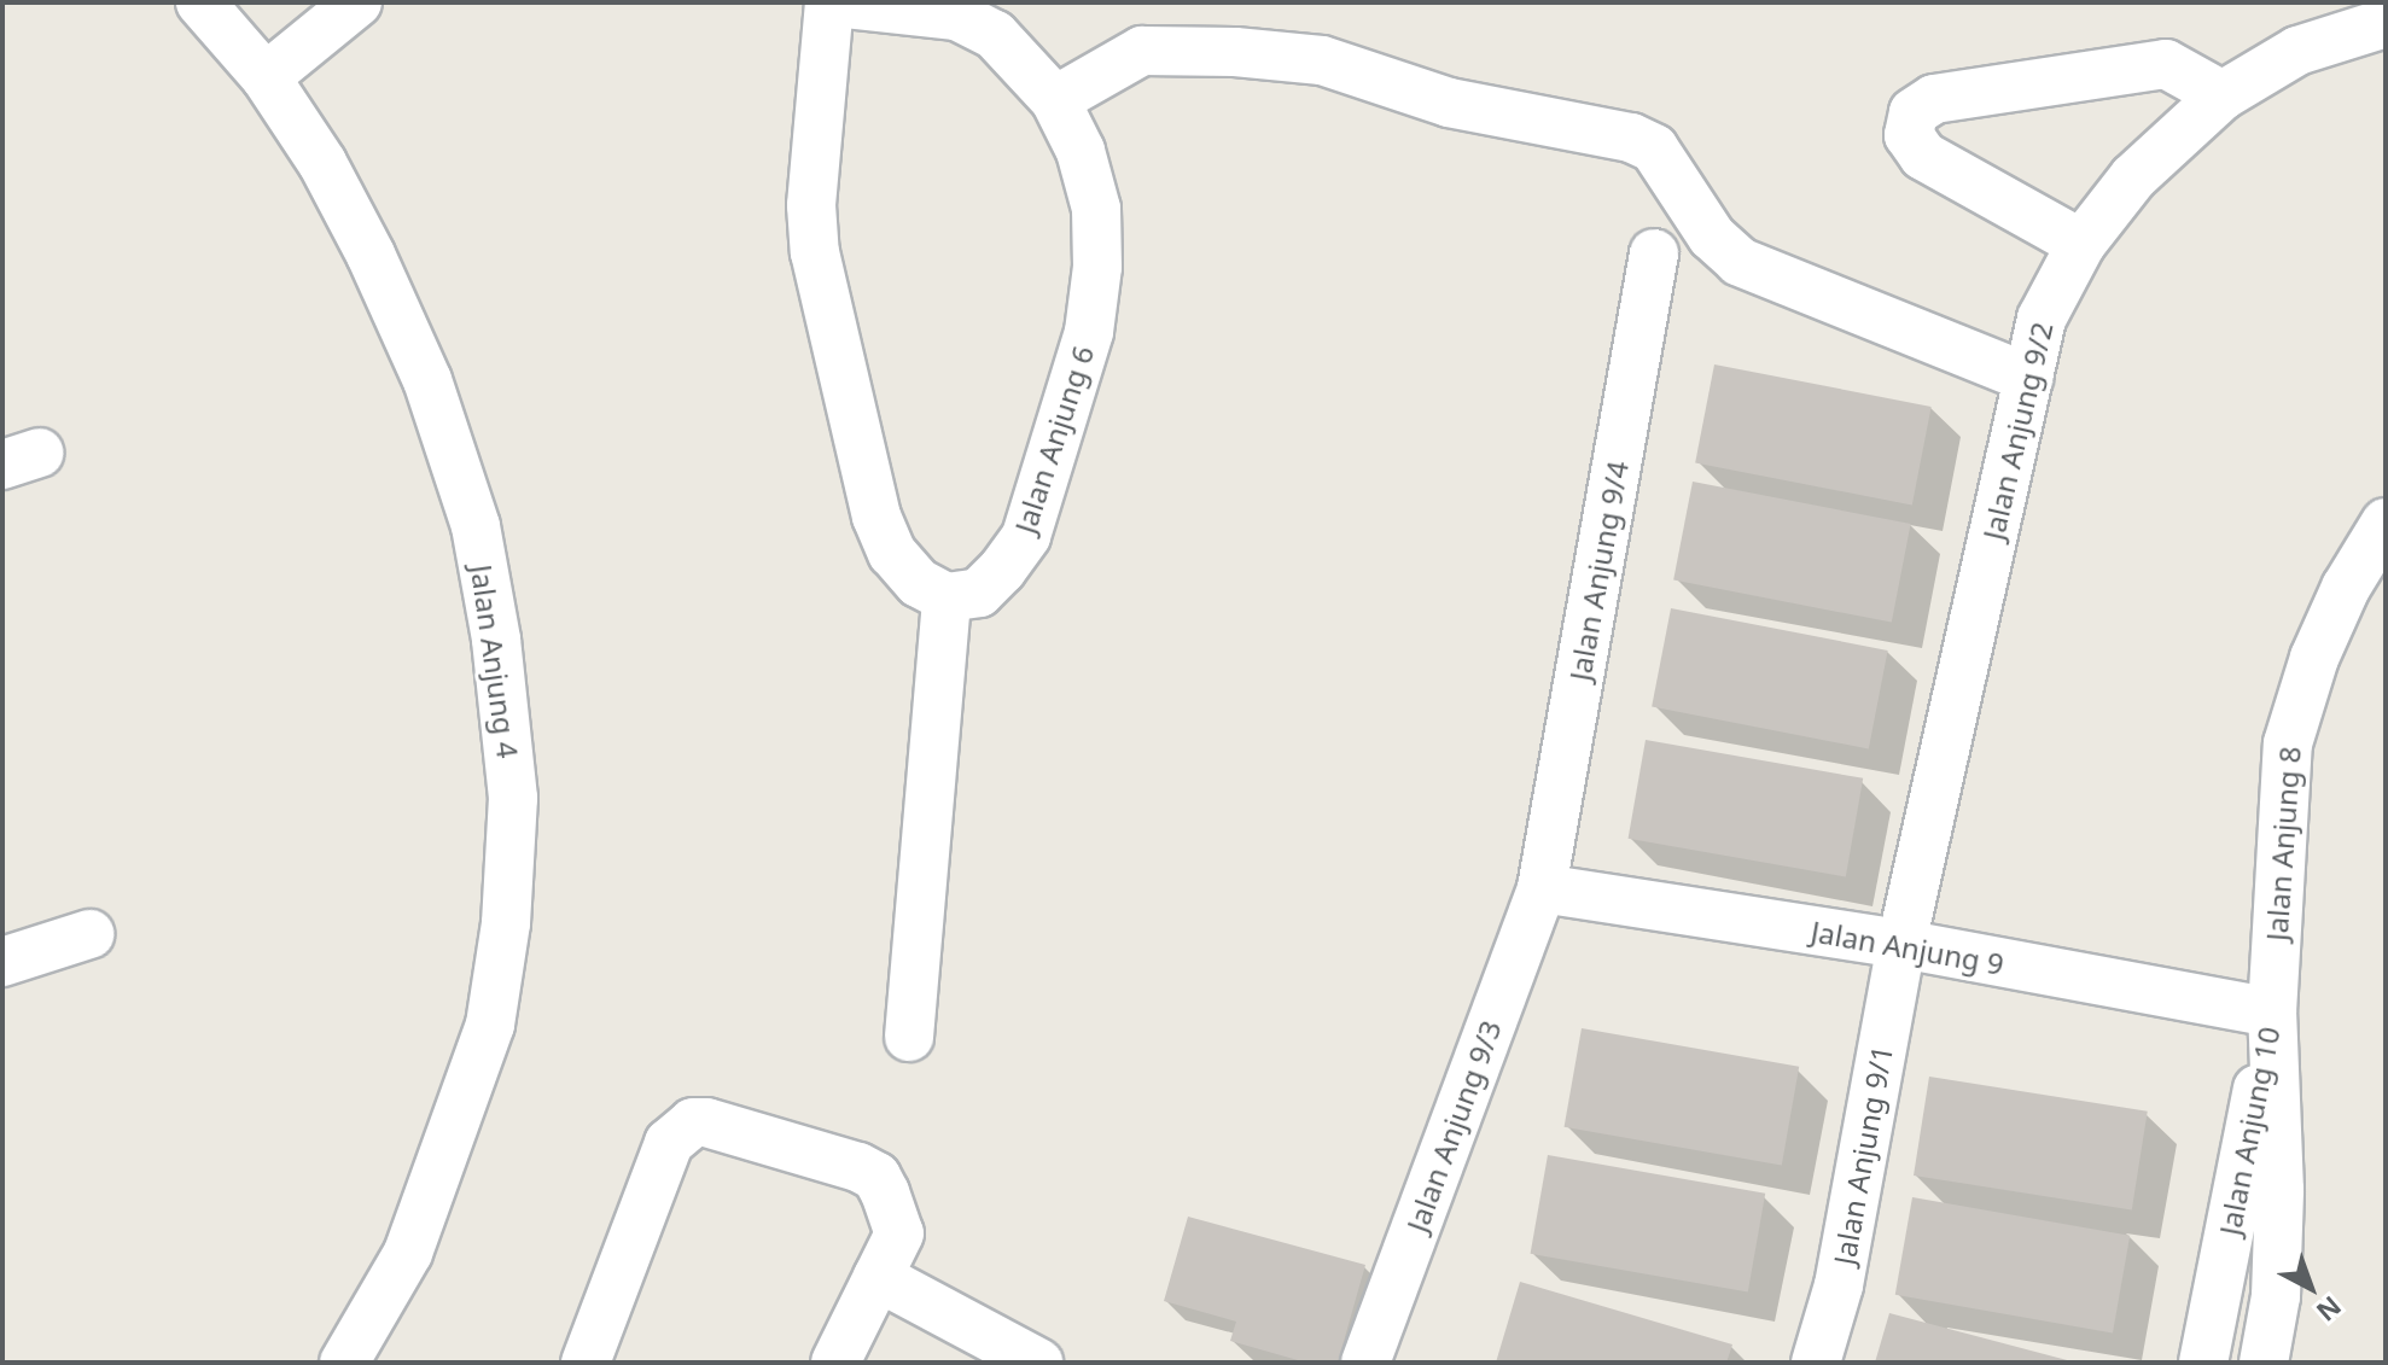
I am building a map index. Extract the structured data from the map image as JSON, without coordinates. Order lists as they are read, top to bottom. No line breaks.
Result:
{"streets":{"street":["Jalan Anjung 9/2","Jalan Anjung 6","Jalan Anjung 9/4","Jalan Anjung 4","Jalan Anjung 8","Jalan Anjung 9","Jalan Anjung 9/3","Jalan Anjung 10","Jalan Anjung 9/1"]},"crossings":[["Jalan Anjung 9/2","Jalan Anjung 9"],["Jalan Anjung 9/2","Jalan Anjung 9/1"],["Jalan Anjung 9/4","Jalan Anjung 9"],["Jalan Anjung 9/4","Jalan Anjung 9/3"],["Jalan Anjung 8","Jalan Anjung 9"],["Jalan Anjung 8","Jalan Anjung 10"],["Jalan Anjung 9","Jalan Anjung 9/3"],["Jalan Anjung 9","Jalan Anjung 10"],["Jalan Anjung 9","Jalan Anjung 9/1"]],"north":"bottom right"}
